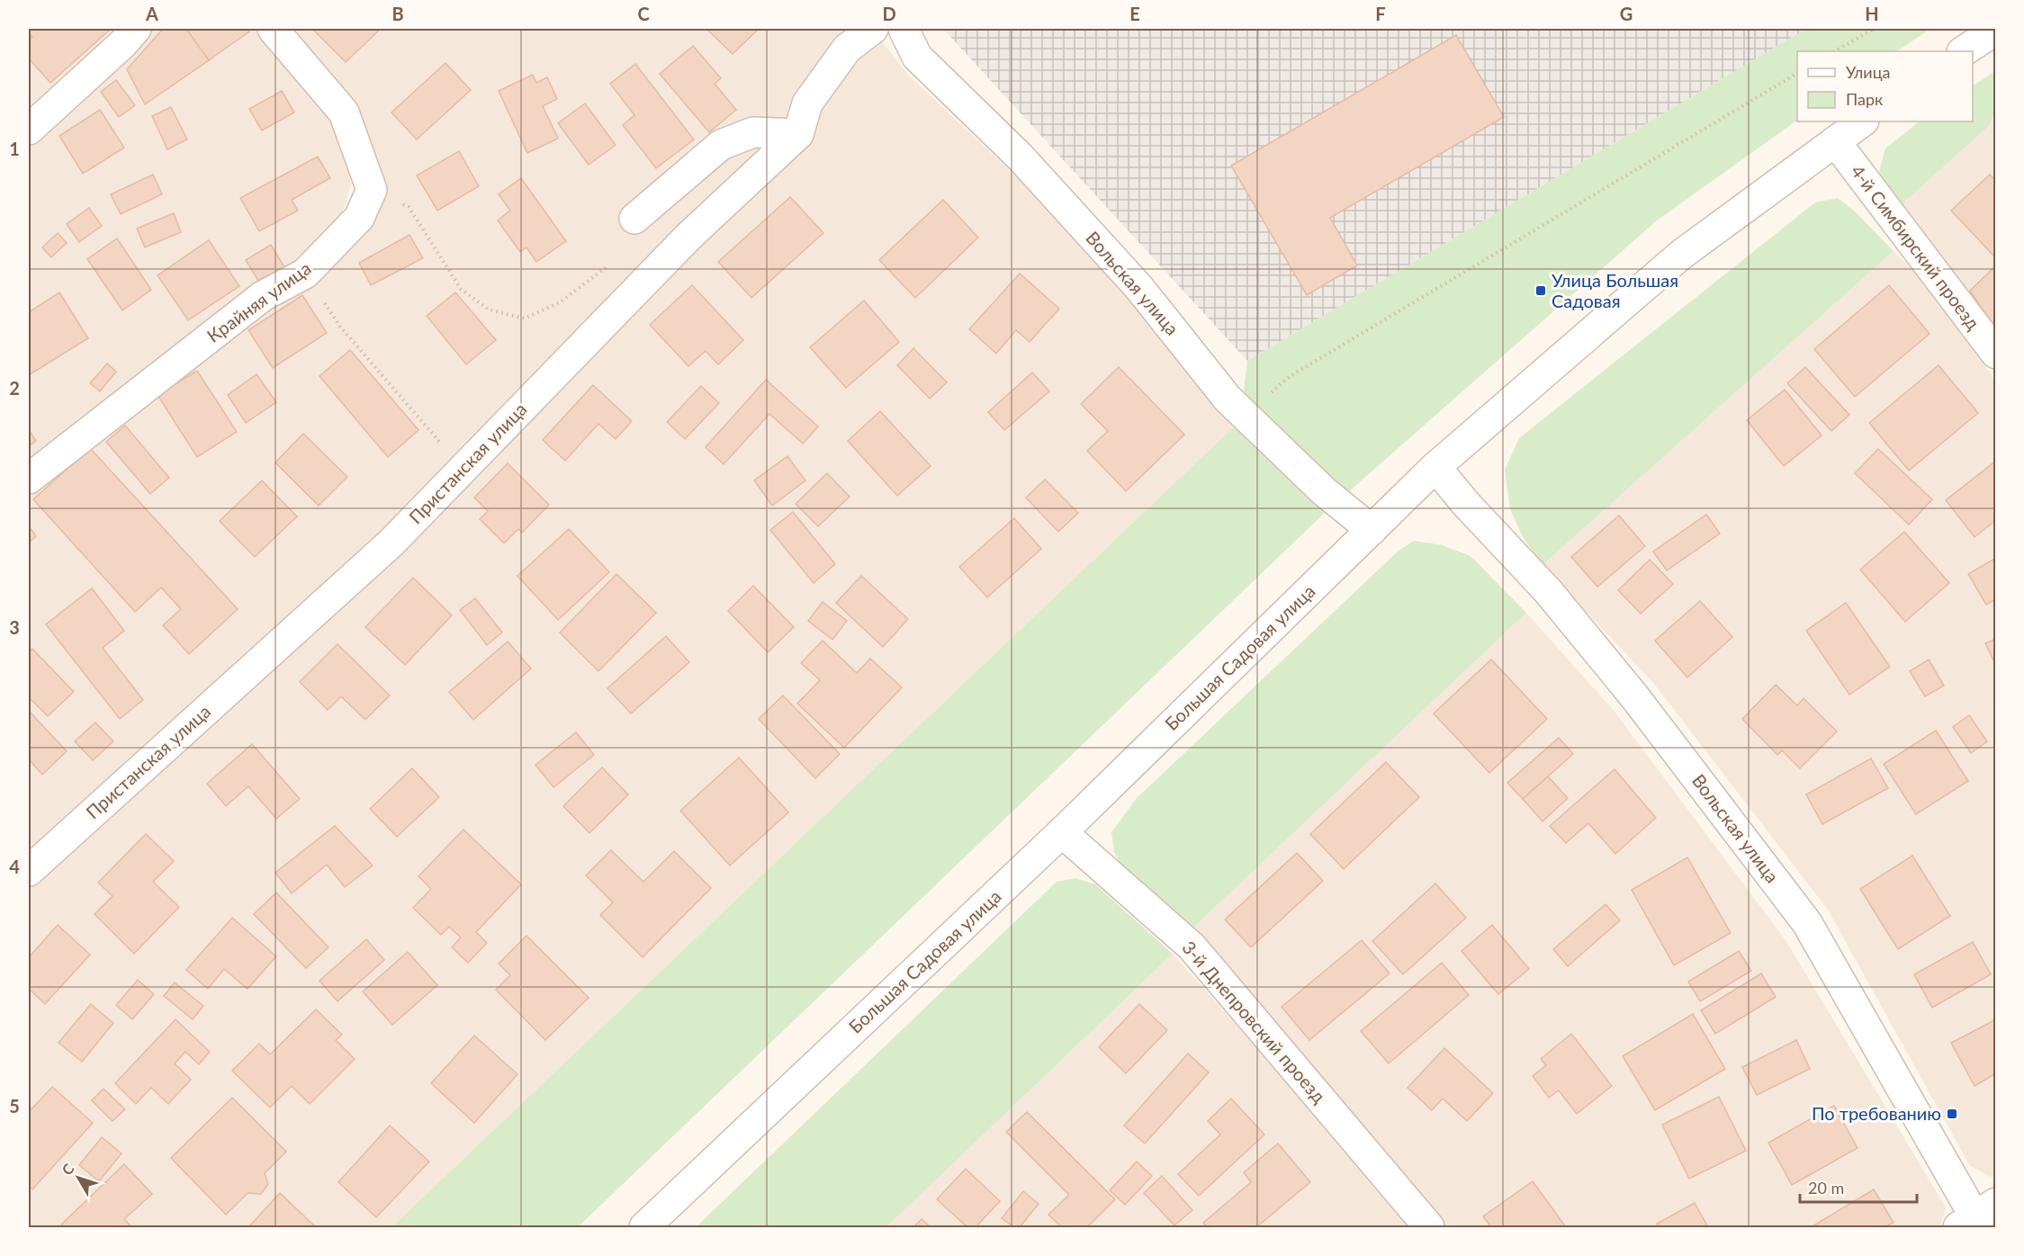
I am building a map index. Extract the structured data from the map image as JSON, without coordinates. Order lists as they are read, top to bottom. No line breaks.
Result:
{"streets":{"street":["4-й Симбирский проезд","Вольская улица","Крайняя улица","Пристанская улица","Большая Садовая улица","3-й Днепровский проезд"]},"crossings":[["4-й Симбирский проезд","Большая Садовая улица"],["Вольская улица","Большая Садовая улица"],["Большая Садовая улица","3-й Днепровский проезд"]],"places":{"transit":["Улица Большая Садовая","По требованию"]},"legend":["Улица","Парк"],"scale_bar":"20 m","north":"top left","grid":{"columns":["A","B","C","D","E","F","G","H"],"rows":["1","2","3","4","5"]}}
